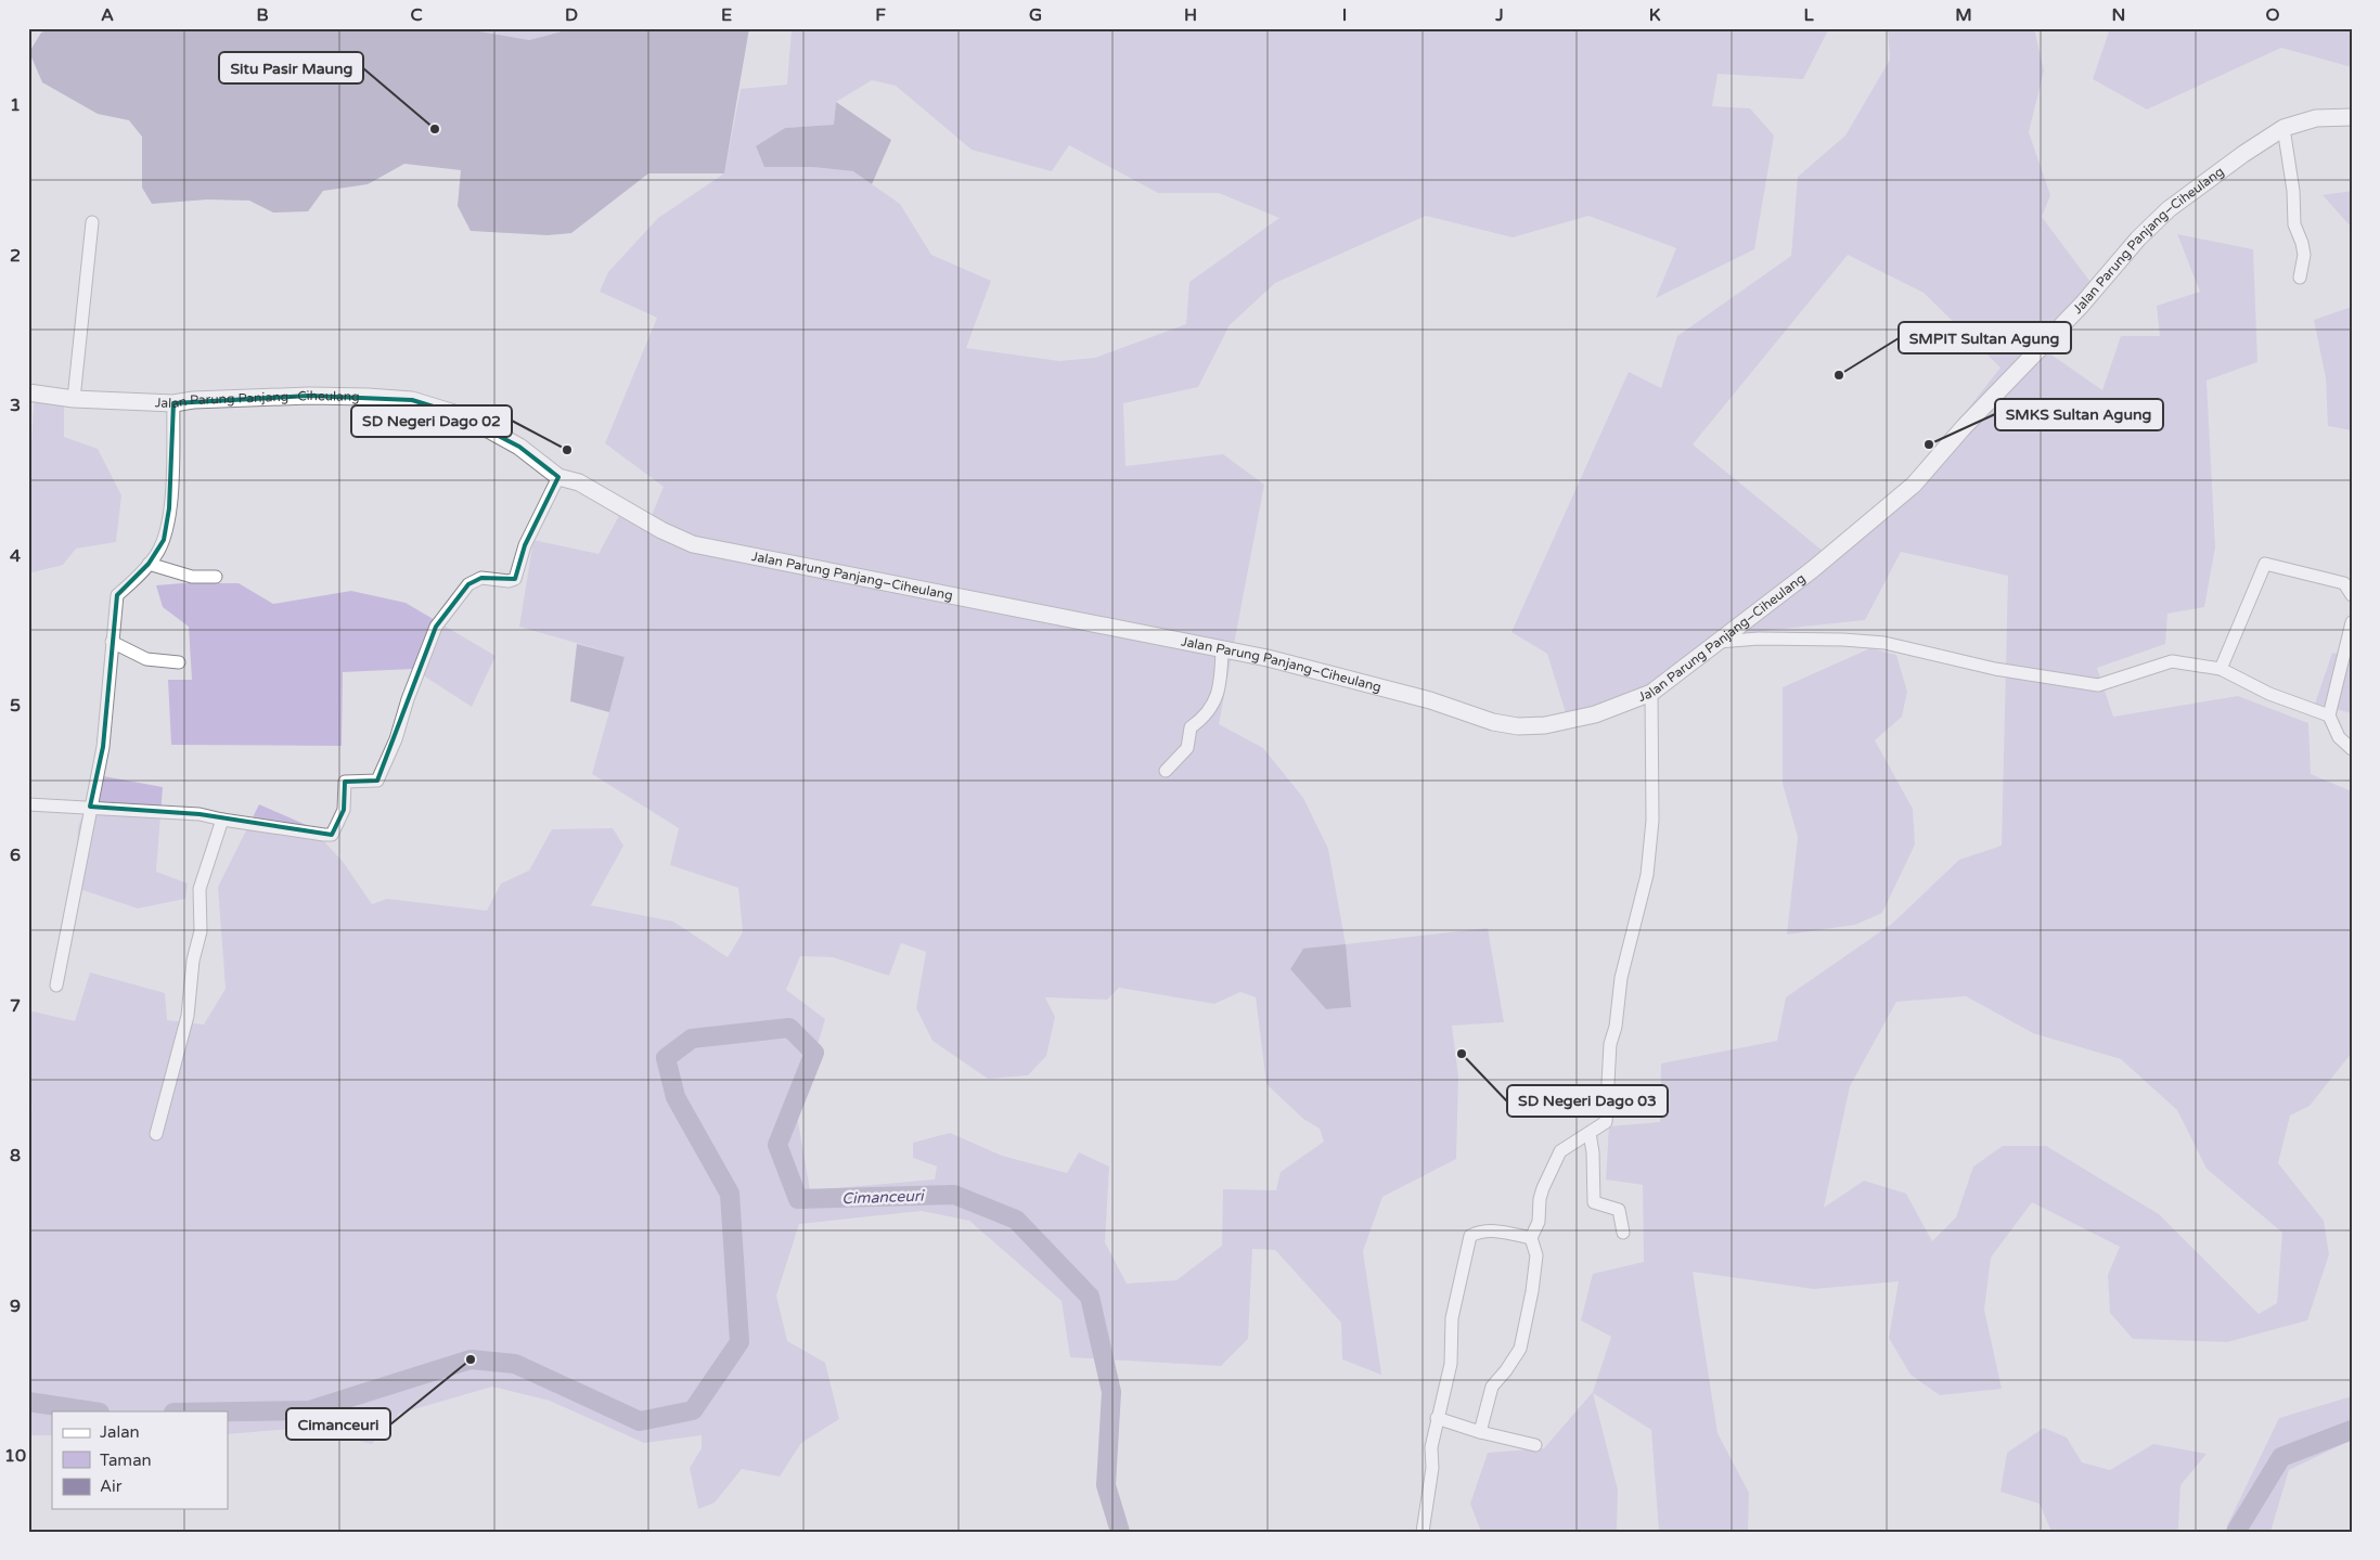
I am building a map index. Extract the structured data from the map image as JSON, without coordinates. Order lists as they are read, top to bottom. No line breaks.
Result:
{"streets":{"street":["Jalan Parung Panjang–Ciheulang"]},"water":["Cimanceuri"],"places":["Situ Pasir Maung","SMPIT Sultan Agung","SMKS Sultan Agung","SD Negeri Dago 02","SD Negeri Dago 03","Cimanceuri"],"legend":["Jalan","Taman","Air"],"grid":{"columns":["A","B","C","D","E","F","G","H","I","J","K","L","M","N","O"],"rows":["1","2","3","4","5","6","7","8","9","10"]}}
